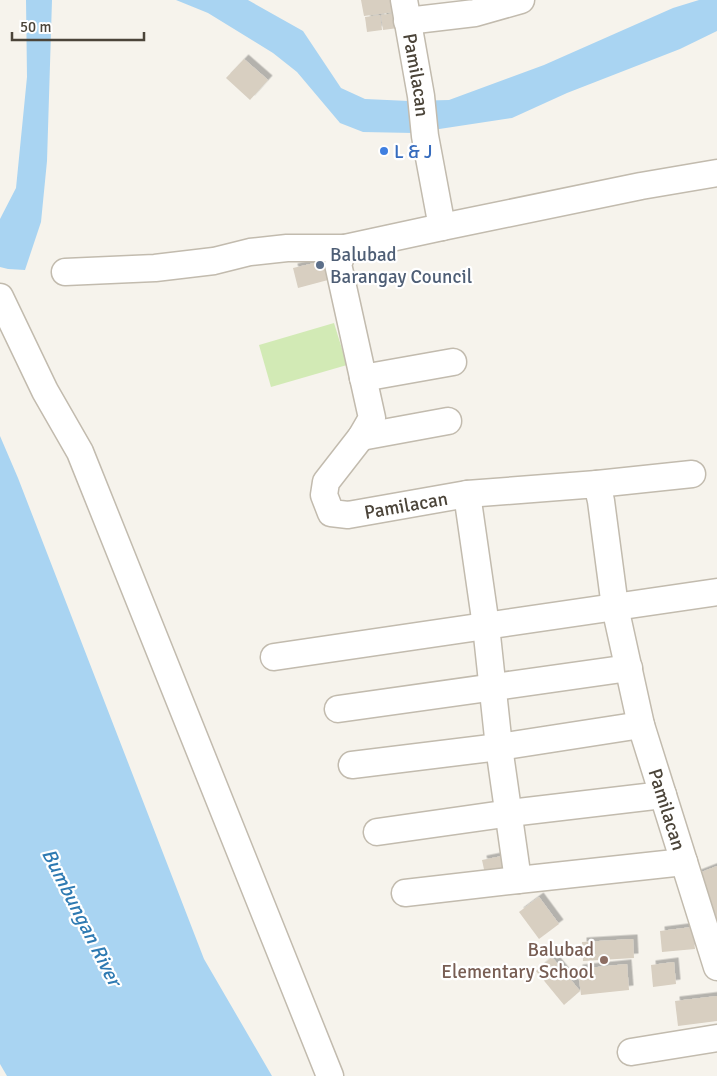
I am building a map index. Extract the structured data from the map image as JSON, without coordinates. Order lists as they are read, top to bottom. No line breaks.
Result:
{"streets":{"street":["Pamilacan"]},"water":["Bumbungan River"],"places":["L & J","Balubad Barangay Council","Balubad Elementary School"],"scale_bar":"50 m"}
